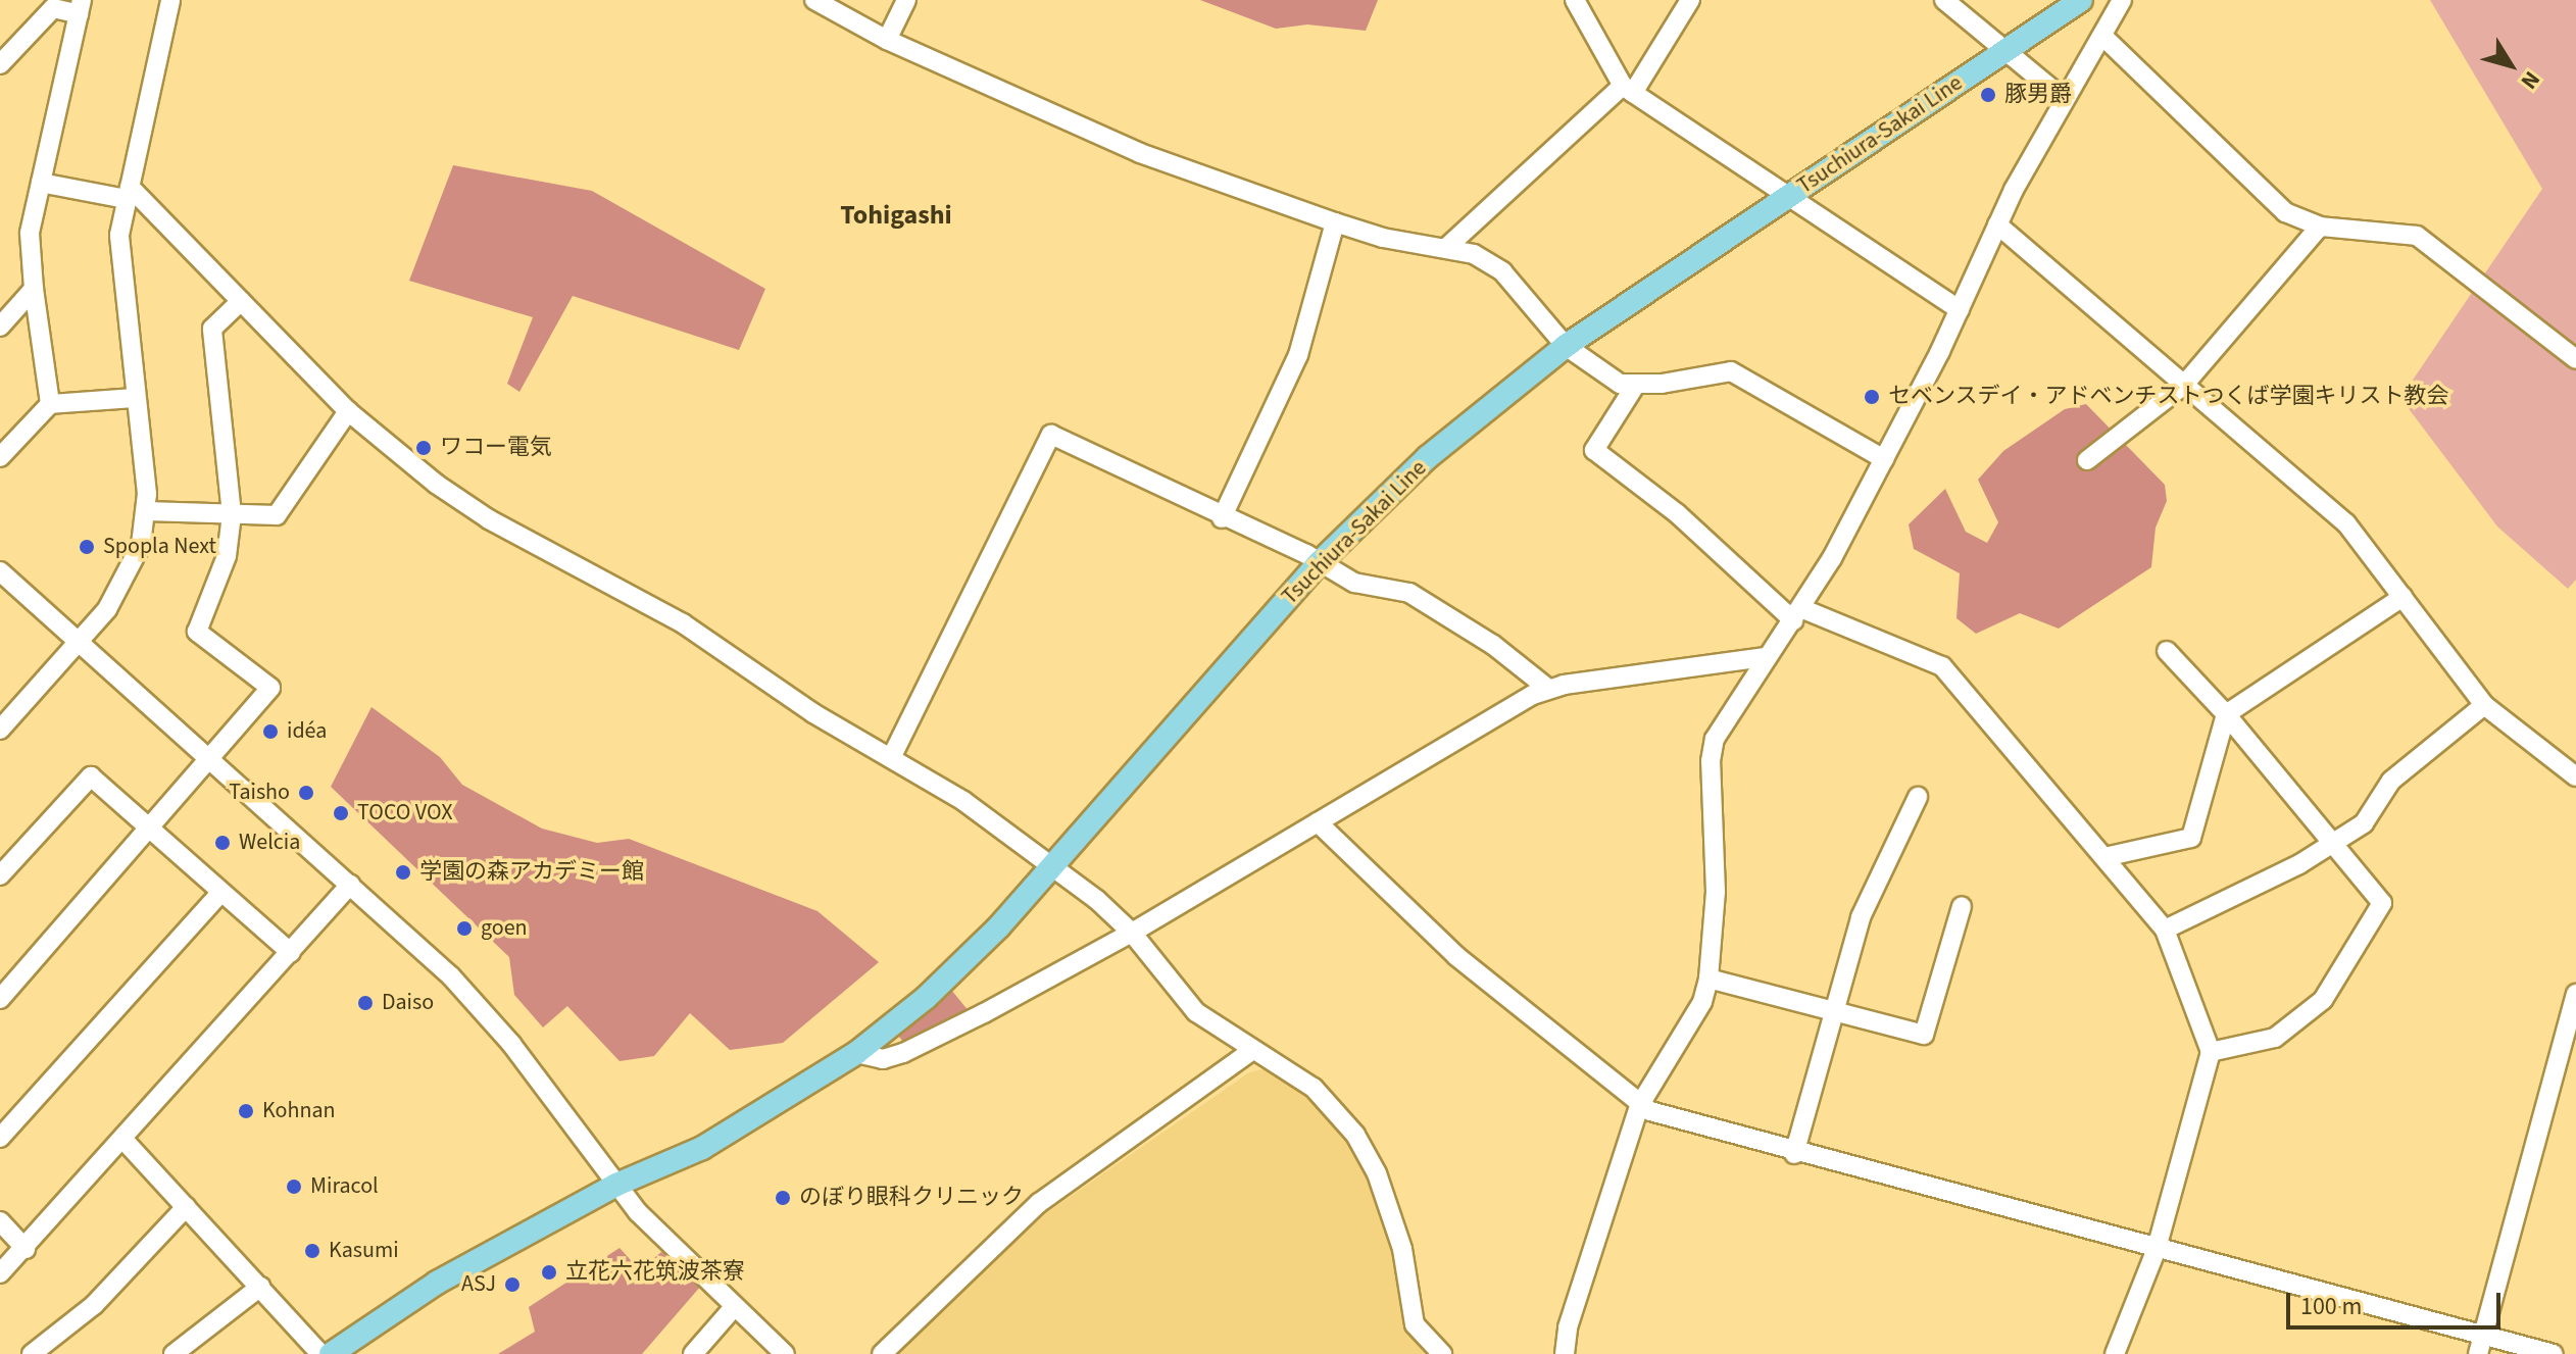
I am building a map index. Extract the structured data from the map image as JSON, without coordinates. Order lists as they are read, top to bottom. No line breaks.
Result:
{"streets":{"main road":["Tsuchiura-Sakai Line"]},"districts":["Tohigashi"],"places":["豚男爵","セベンスデイ・アドベンチストつくば学園キリスト教会","ワコー電気","Spopla Next","idéa","Taisho","TOCO VOX","Welcia","学園の森アカデミー館","goen","Daiso","Kohnan","Miracol","のぼり眼科クリニック","Kasumi","立花六花筑波茶寮","ASJ"],"scale_bar":"100 m","north":"bottom right"}
